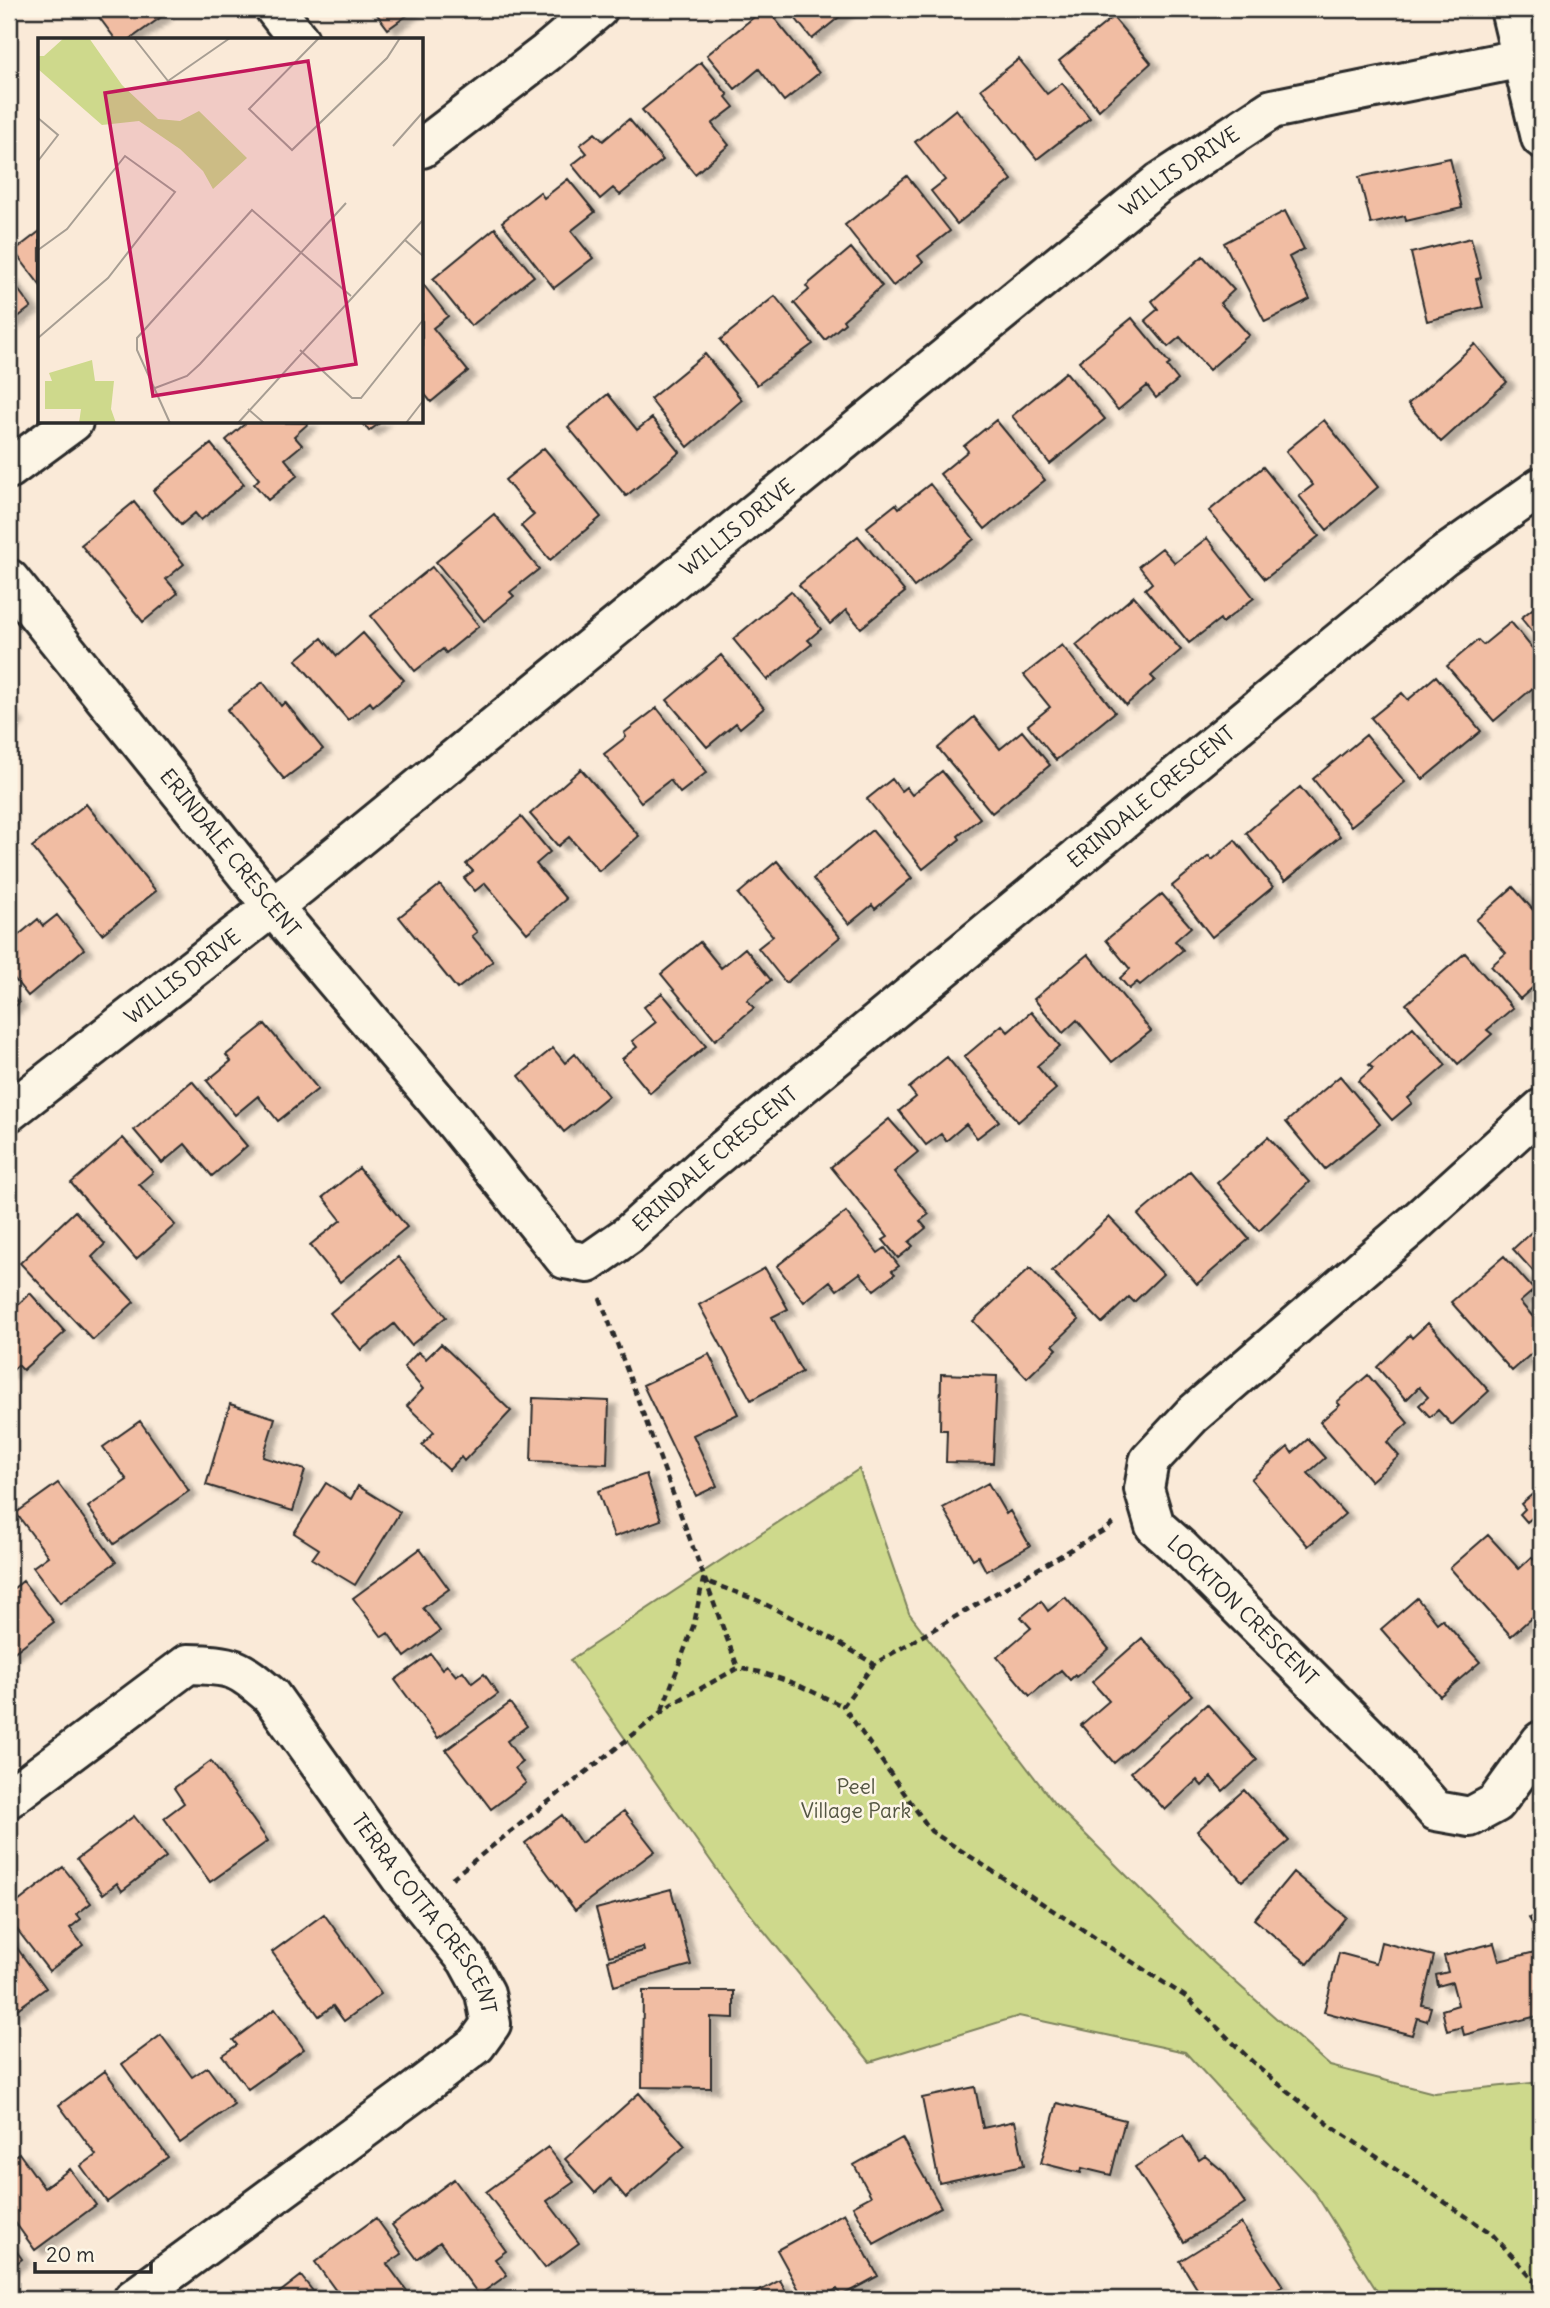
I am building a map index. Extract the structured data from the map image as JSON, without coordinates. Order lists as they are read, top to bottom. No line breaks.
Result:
{"streets":{"street":["WILLIS DRIVE","ERINDALE CRESCENT","LOCKTON CRESCENT","TERRA COTTA CRESCENT"]},"crossings":[["WILLIS DRIVE","ERINDALE CRESCENT"]],"parks":["Peel Village Park"],"scale_bar":"20 m"}
